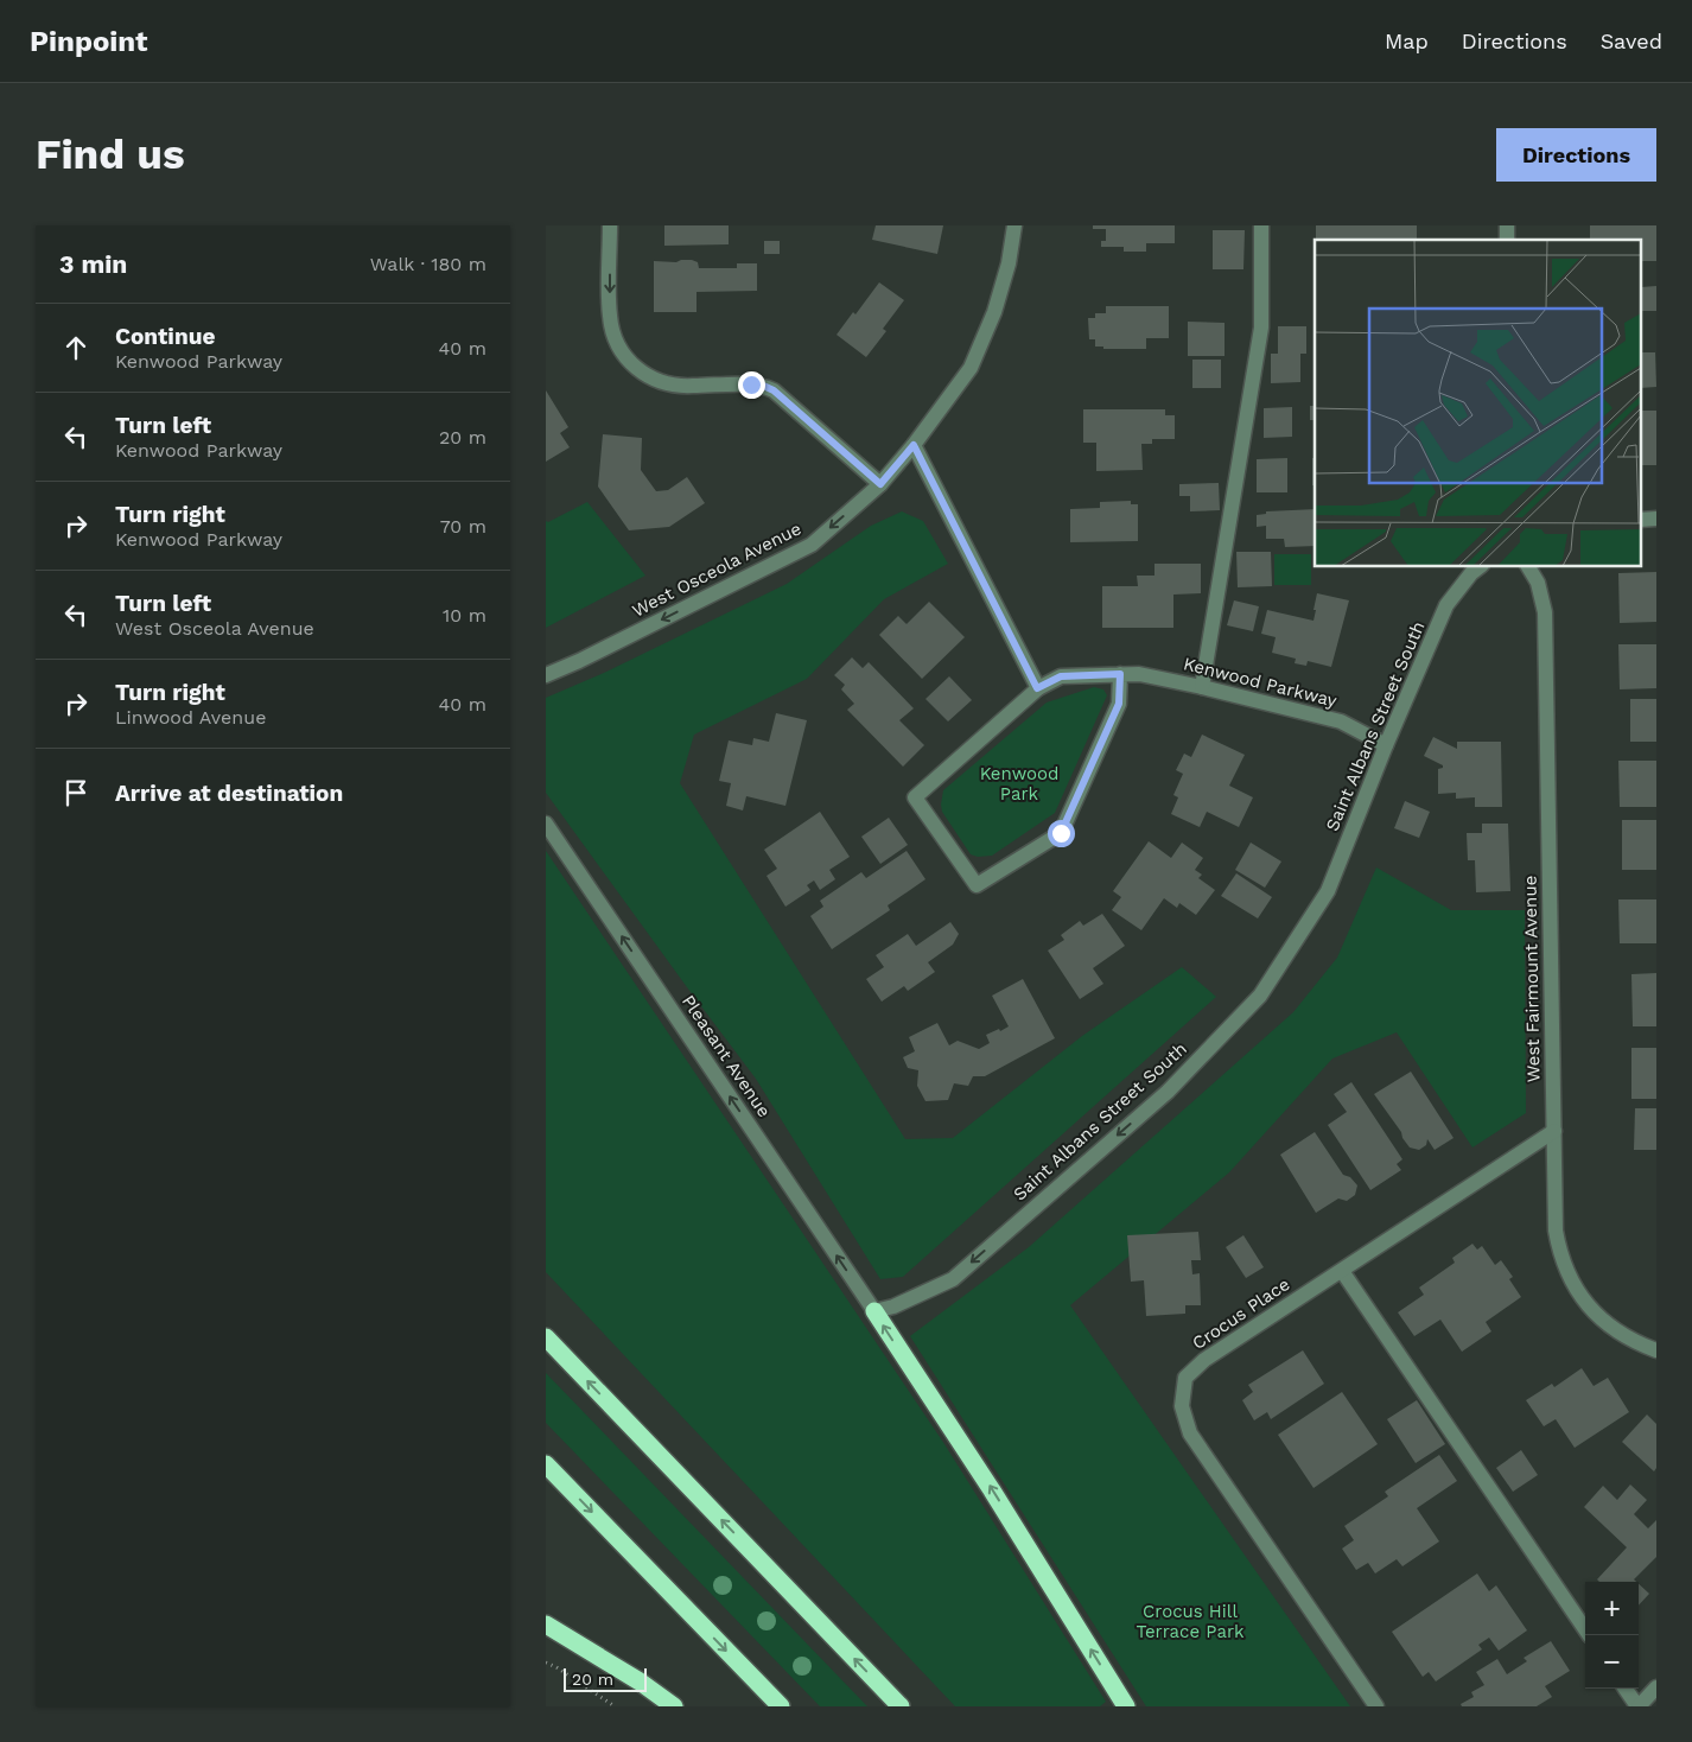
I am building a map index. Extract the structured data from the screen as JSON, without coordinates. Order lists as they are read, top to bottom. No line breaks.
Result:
{"streets":{"street":["West Osceola Avenue","Kenwood Parkway","Saint Albans Street South","West Fairmount Avenue","Pleasant Avenue","Crocus Place"]},"crossings":[["Kenwood Parkway","Saint Albans Street South"],["Saint Albans Street South","Pleasant Avenue"],["West Fairmount Avenue","Crocus Place"]],"one_way":["West Osceola Avenue","Saint Albans Street South","Pleasant Avenue"],"parks":["Kenwood Park","Crocus Hill Terrace Park"],"scale_bar":"20 m","page":{"header":"Pinpoint","nav":["Map","Directions","Saved"],"buttons":"Directions","title":"Find us","heading":["3 min","Walk · 180 m"],"list":[["Continue","Kenwood Parkway","40 m"],["Turn left","Kenwood Parkway","20 m"],["Turn right","Kenwood Parkway","70 m"],["Turn left","West Osceola Avenue","10 m"],["Turn right","Linwood Avenue","40 m"],"Arrive at destination"],"map_buttons":["+","−"],"scale":"20 m"}}
